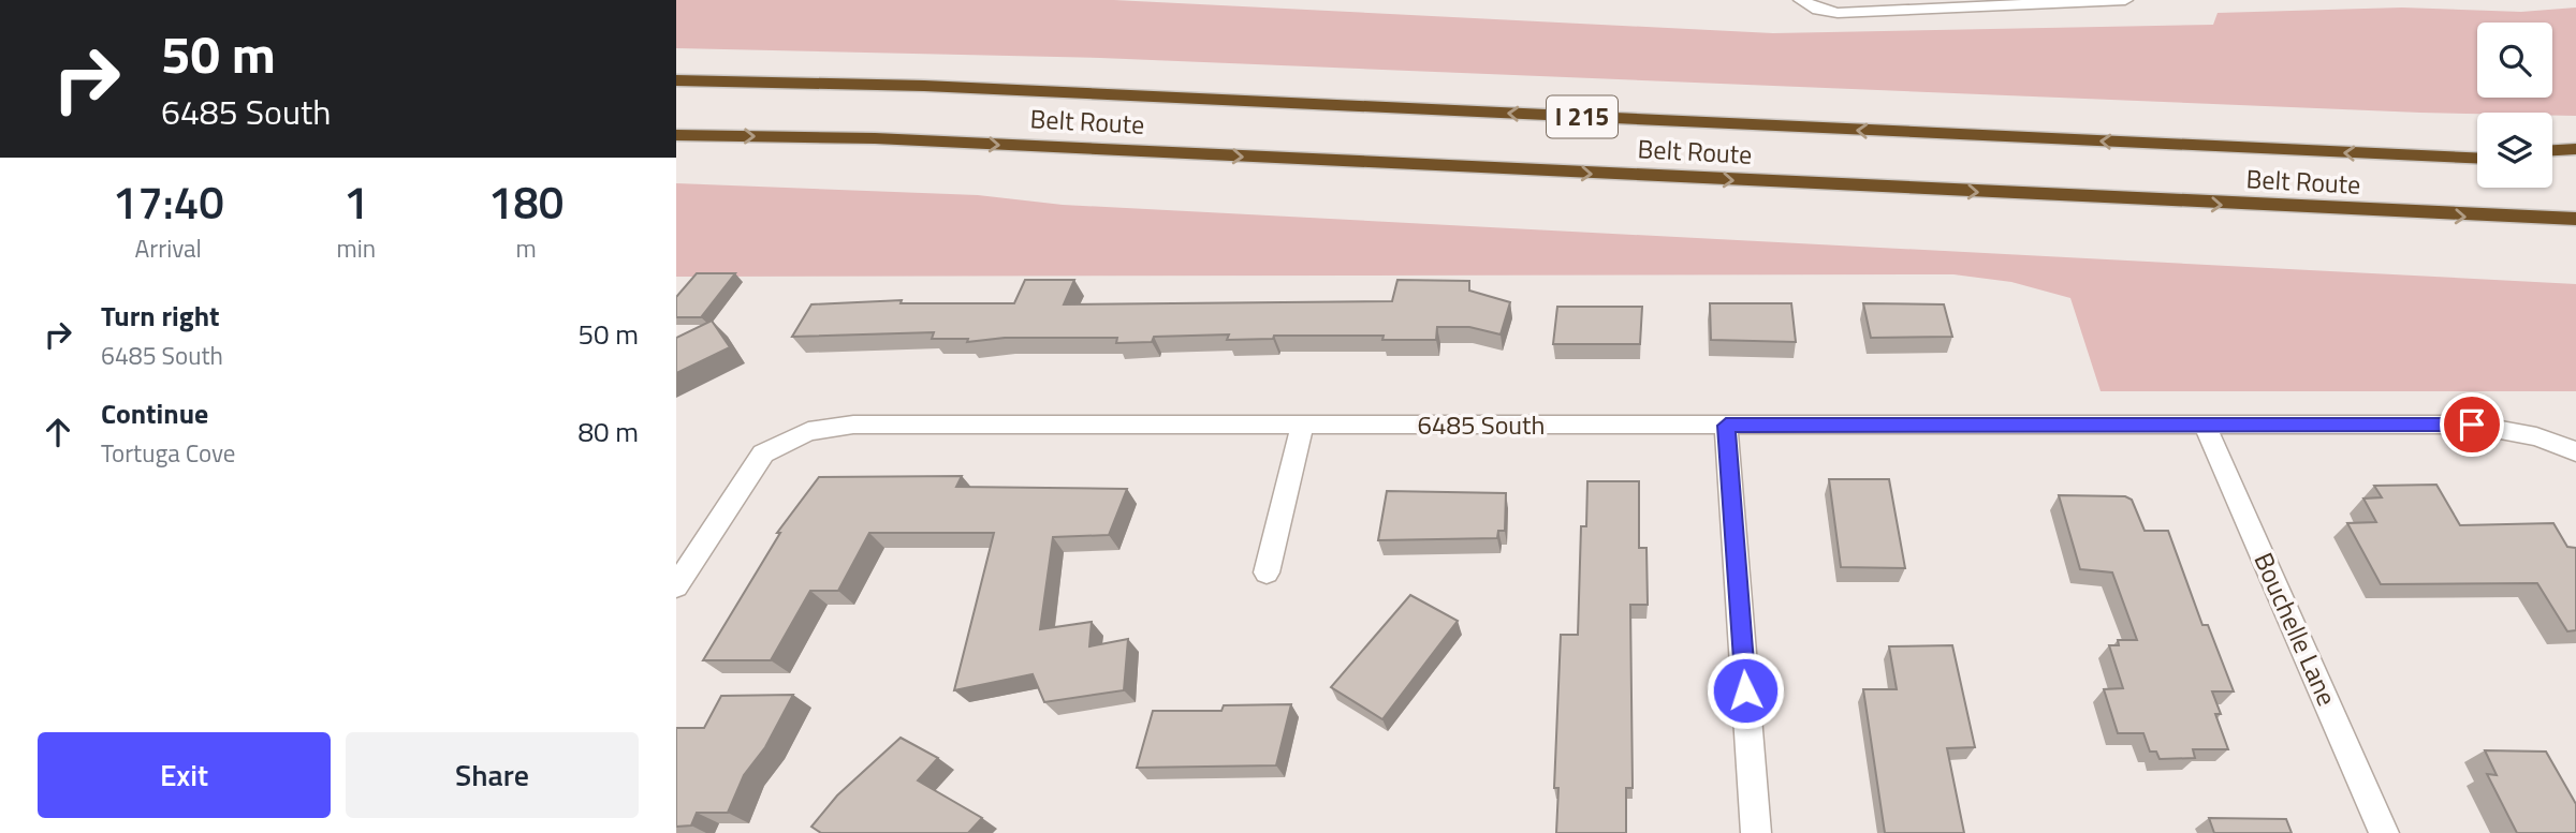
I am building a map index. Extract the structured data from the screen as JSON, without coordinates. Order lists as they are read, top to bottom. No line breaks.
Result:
{"streets":{"highway":["I 215","Belt Route"],"street":["6485 South","Bouchelle Lane"]},"crossings":[["6485 South","Bouchelle Lane"]],"page":{"turn":["50 m","6485 South"],"eta":["17:40","Arrival","1","min","180","m"],"list":[{"name":"Turn right","note":"6485 South","value":"50 m"},{"name":"Continue","note":"Tortuga Cove","value":"80 m"}],"buttons":["Exit","Share"]}}
